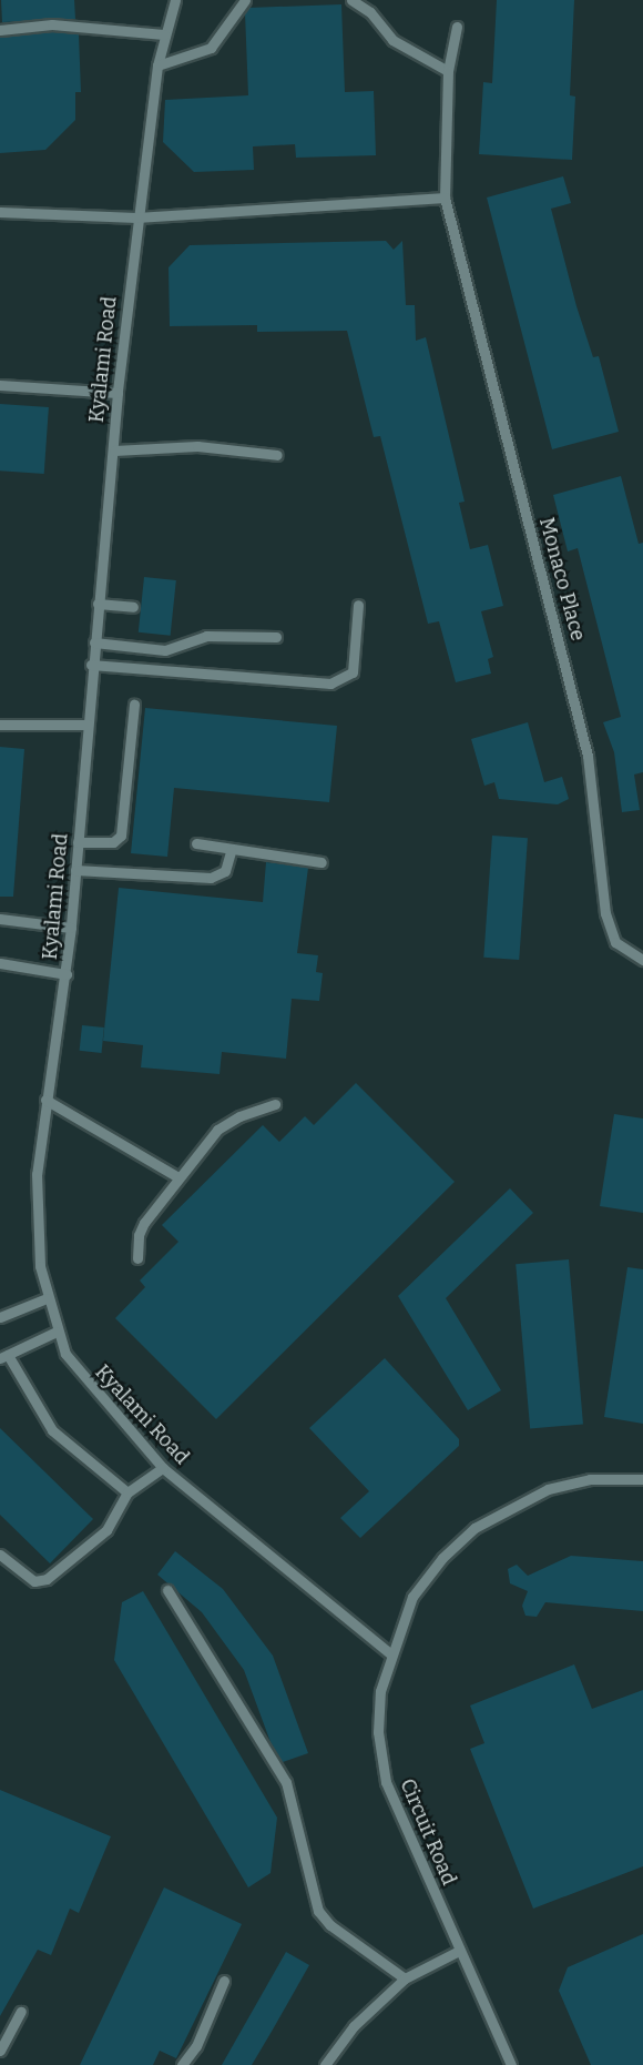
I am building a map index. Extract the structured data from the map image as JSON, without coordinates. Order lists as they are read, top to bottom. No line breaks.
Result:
{"streets":{"lane":["Kyalami Road","Monaco Place","Circuit Road"]},"crossings":[["Kyalami Road","Circuit Road"]]}
